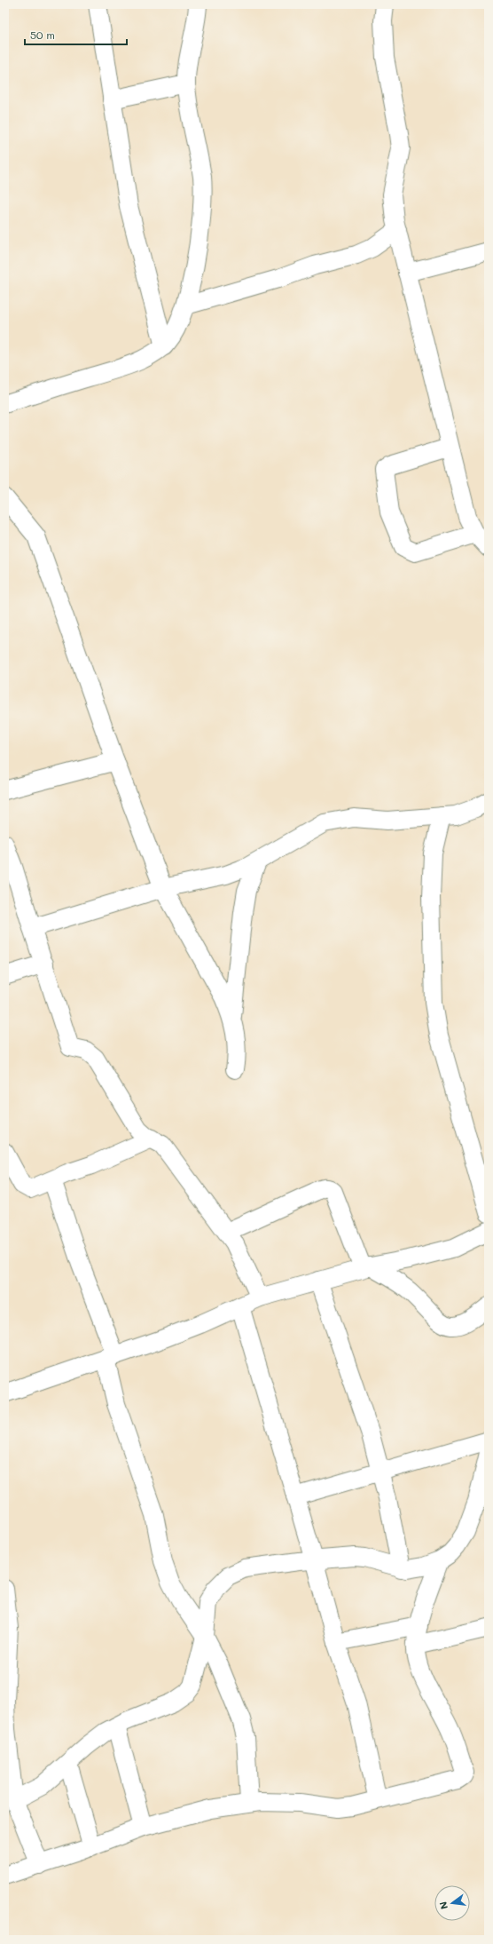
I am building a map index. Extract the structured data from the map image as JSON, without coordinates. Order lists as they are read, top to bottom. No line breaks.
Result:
{"scale_bar":"50 m","north":"left"}
